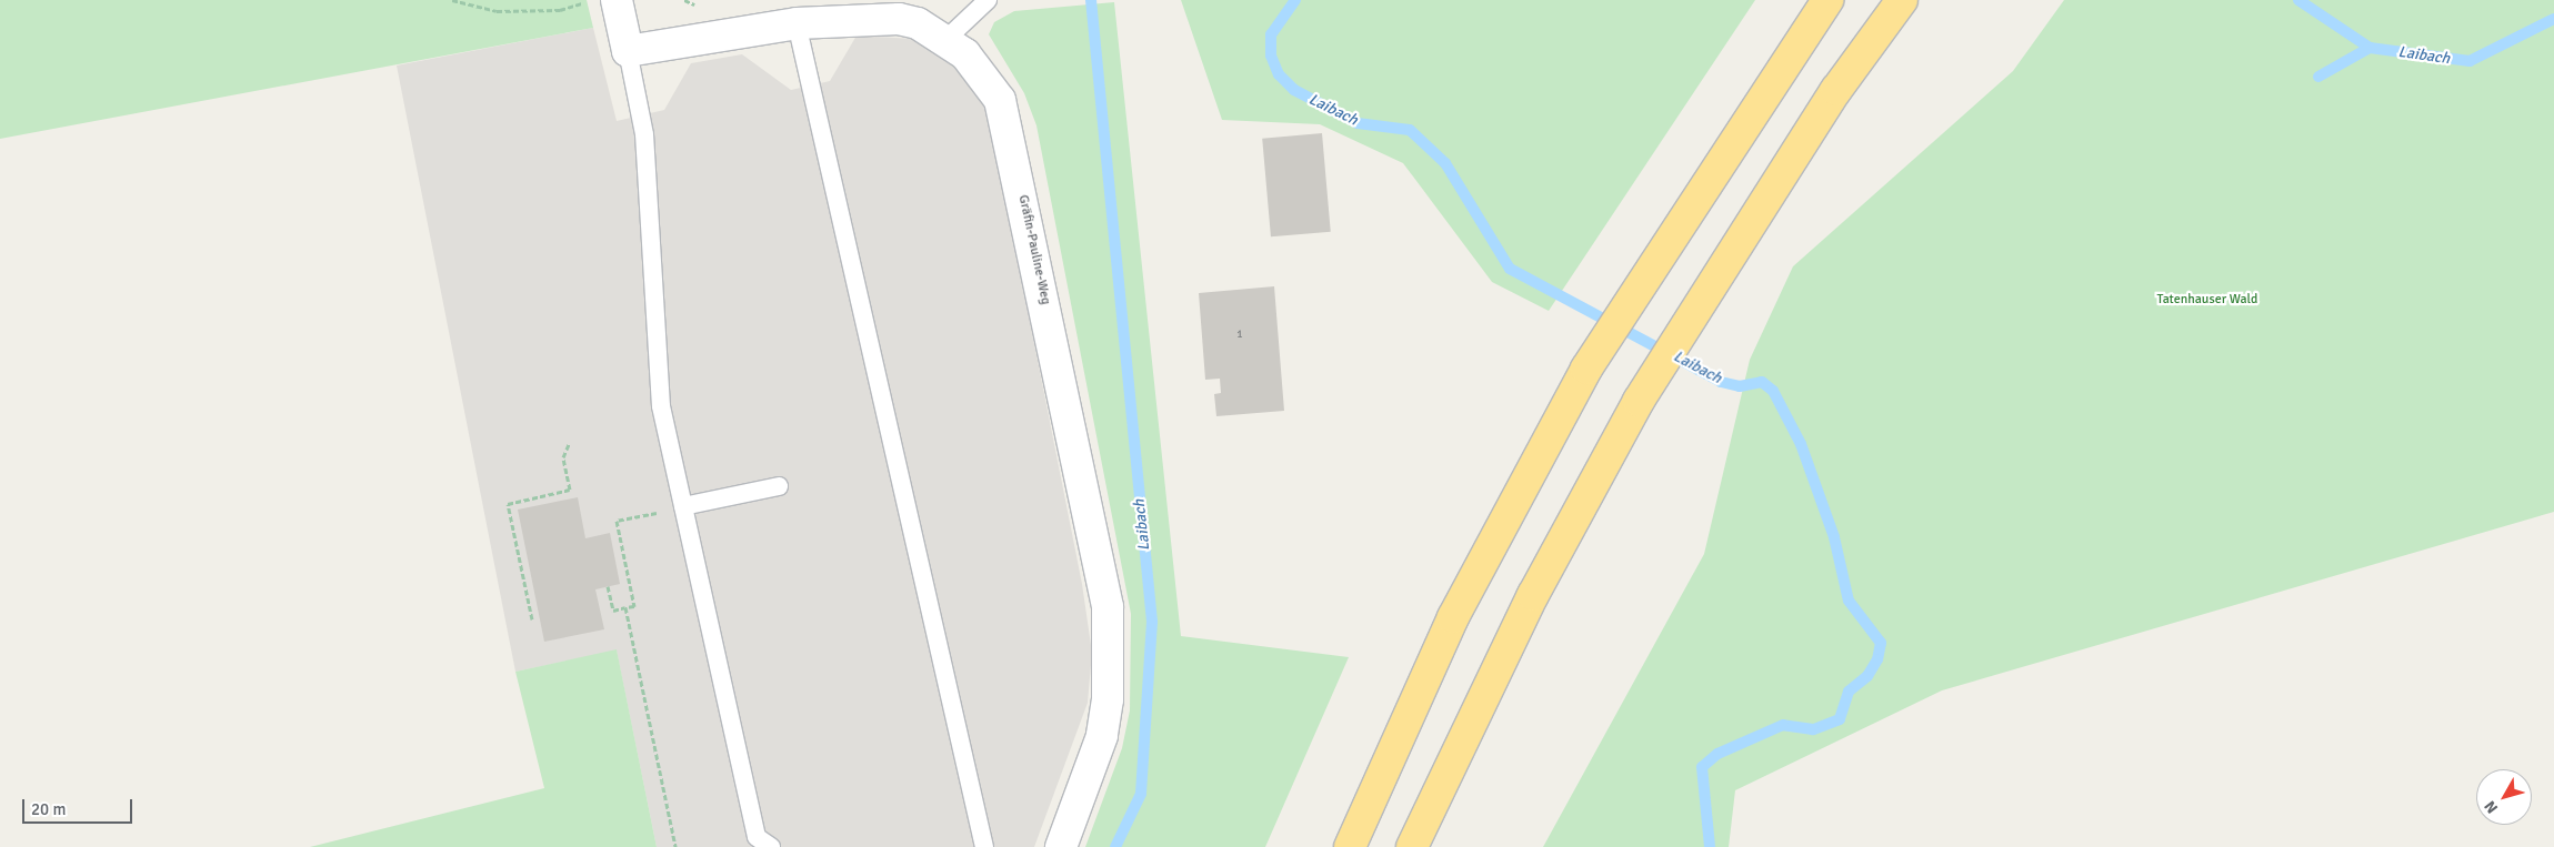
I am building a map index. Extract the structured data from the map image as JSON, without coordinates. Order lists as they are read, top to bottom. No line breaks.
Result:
{"streets":{"street":["Gräfin-Pauline-Weg"]},"water":["Laibach"],"parks":["Tatenhauser Wald"],"house_numbers":["1"],"scale_bar":"20 m","north":"bottom left"}
